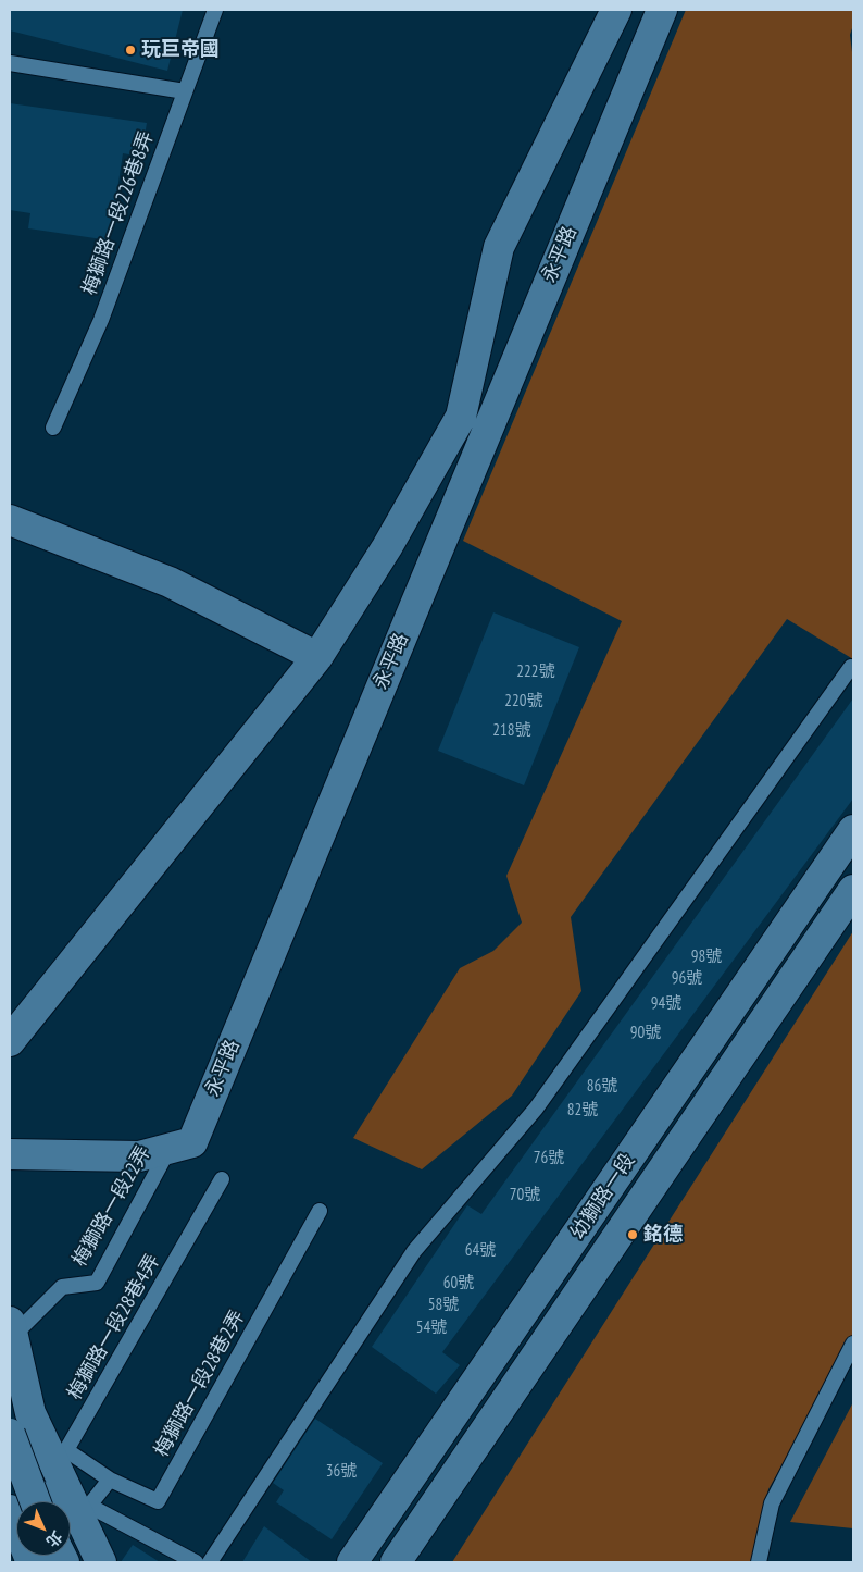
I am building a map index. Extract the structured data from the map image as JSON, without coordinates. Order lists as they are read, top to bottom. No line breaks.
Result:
{"streets":{"street":["永平路","幼獅路一段"],"lane":["梅獅路一段226巷8弄","梅獅路一段22弄","梅獅路一段28巷4弄","梅獅路一段28巷2弄"]},"crossings":[["永平路","梅獅路一段22弄"],["梅獅路一段28巷4弄","梅獅路一段28巷2弄"]],"places":["玩巨帝國","銘德"],"house_numbers":["222號","220號","218號","98號","96號","94號","90號","86號","82號","76號","70號","64號","60號","58號","54號","36號"],"north":"bottom right"}
